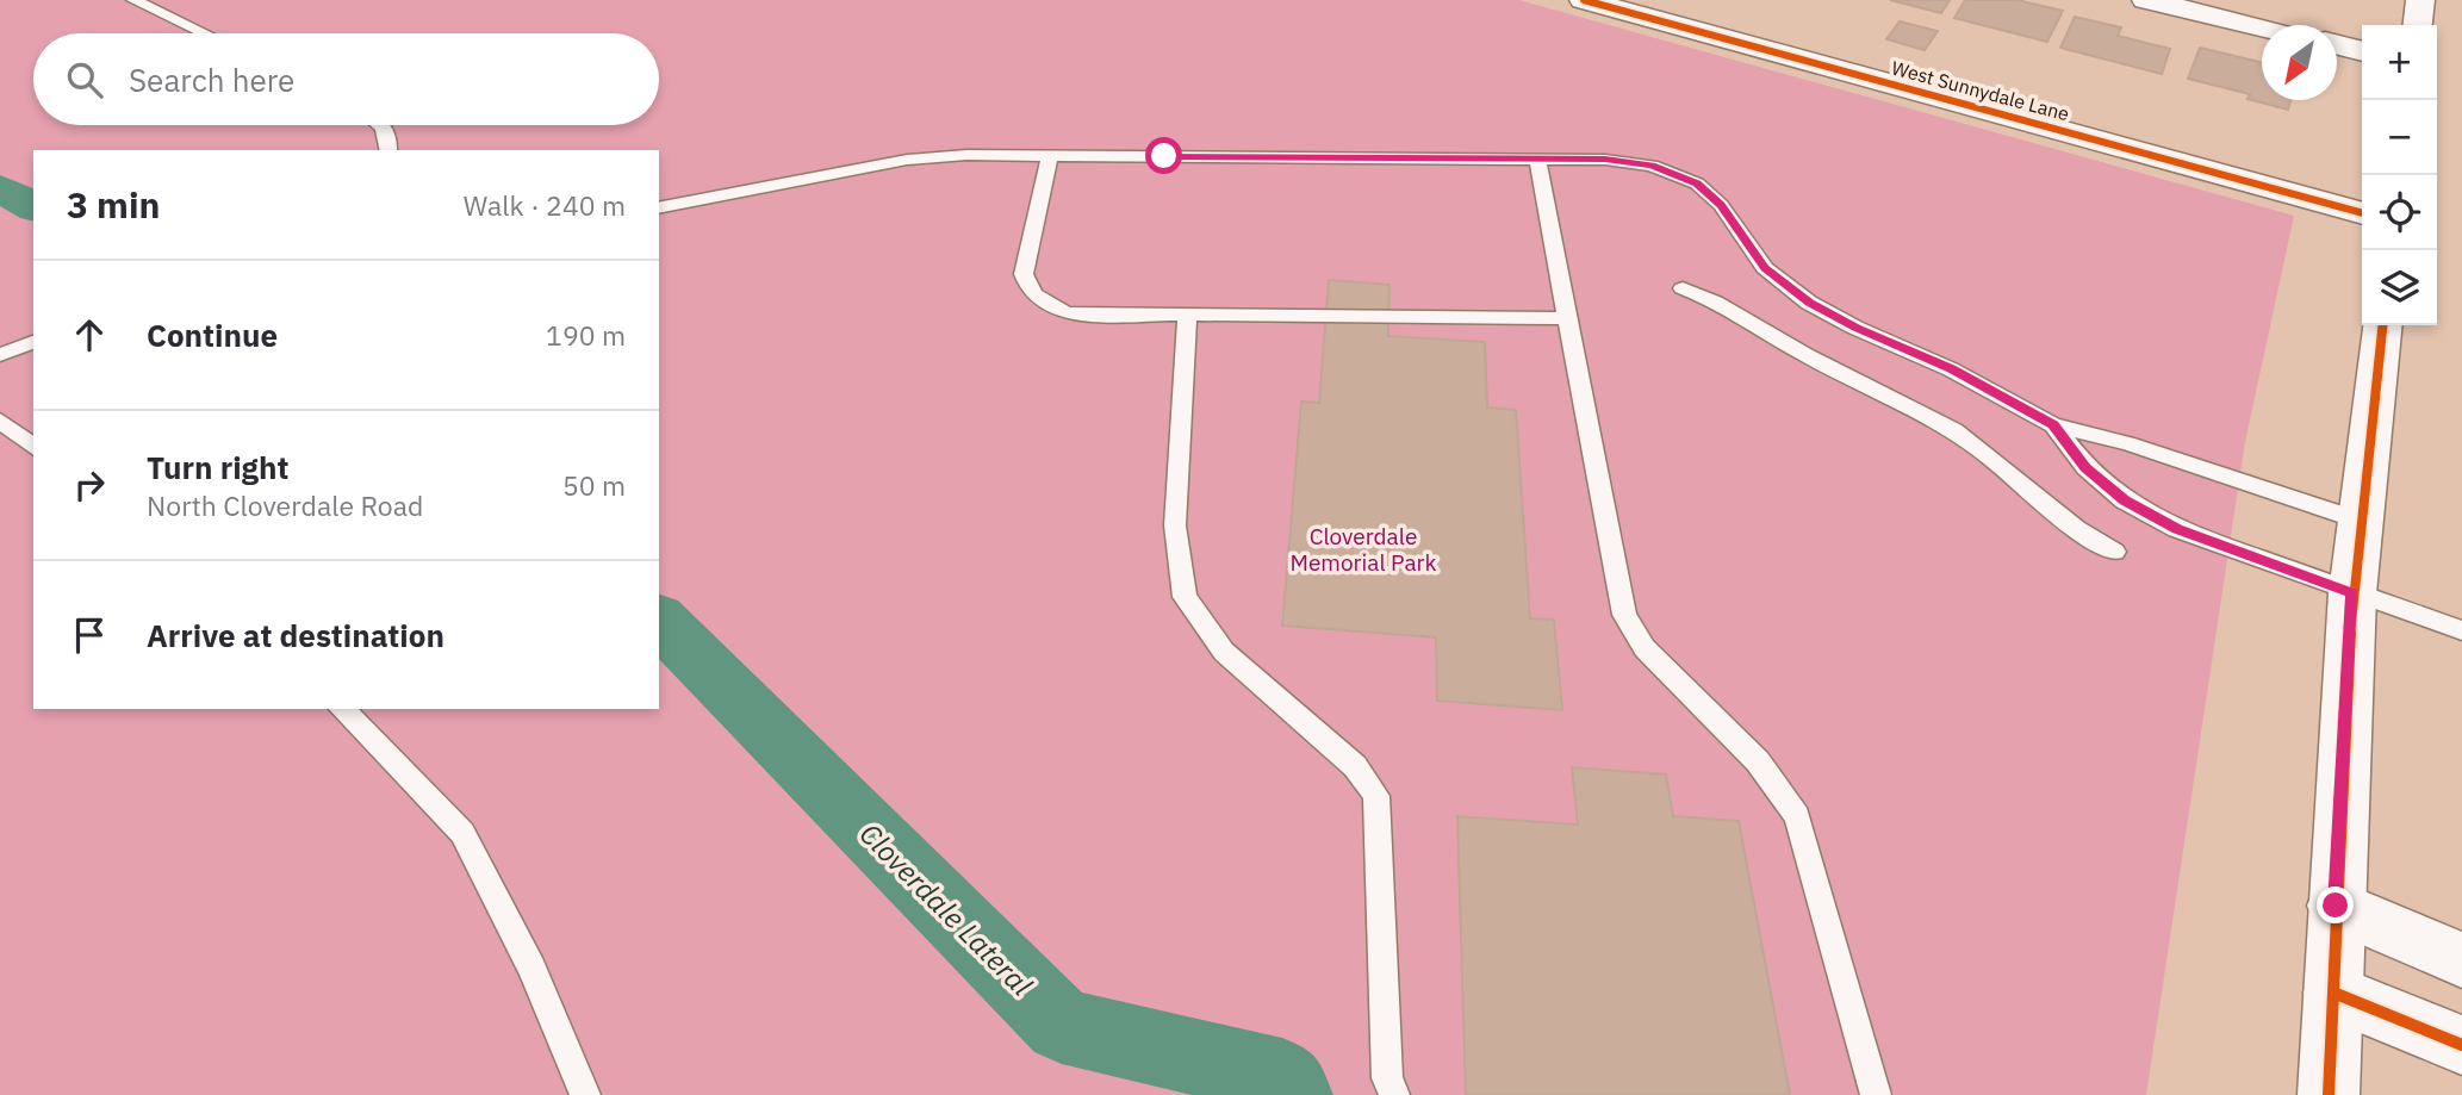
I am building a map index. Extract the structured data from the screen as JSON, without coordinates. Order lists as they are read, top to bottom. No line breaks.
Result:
{"streets":{"street":["West Sunnydale Lane"]},"water":["Cloverdale Lateral"],"parks":["Cloverdale Memorial Park"],"north":"bottom left","page":{"map_buttons":["+","−"],"search":"Search here","heading":["3 min","Walk · 240 m"],"list":[["Continue","190 m"],["Turn right","North Cloverdale Road","50 m"],"Arrive at destination"]}}
